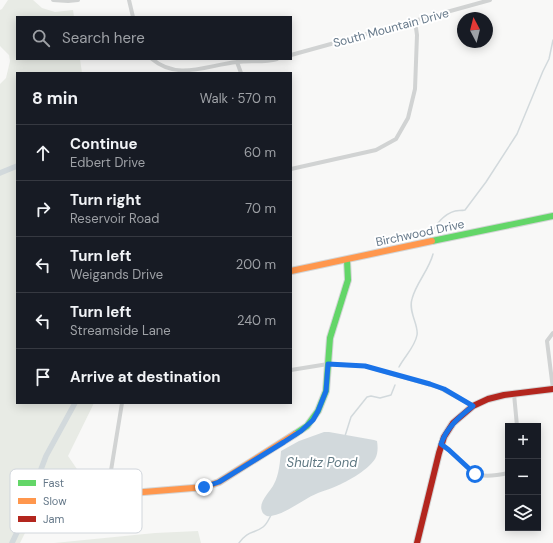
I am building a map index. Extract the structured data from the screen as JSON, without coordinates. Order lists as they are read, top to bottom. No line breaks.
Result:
{"streets":{"street":["South Mountain Drive","Birchwood Drive"]},"water":["Shultz Pond"],"legend":["Fast","Slow","Jam"],"north":"top","page":{"search":"Search here","heading":["8 min","Walk · 570 m"],"list":[["Continue","Edbert Drive","60 m"],["Turn right","Reservoir Road","70 m"],["Turn left","Weigands Drive","200 m"],["Turn left","Streamside Lane","240 m"],"Arrive at destination"],"map_buttons":["+","−"]}}
